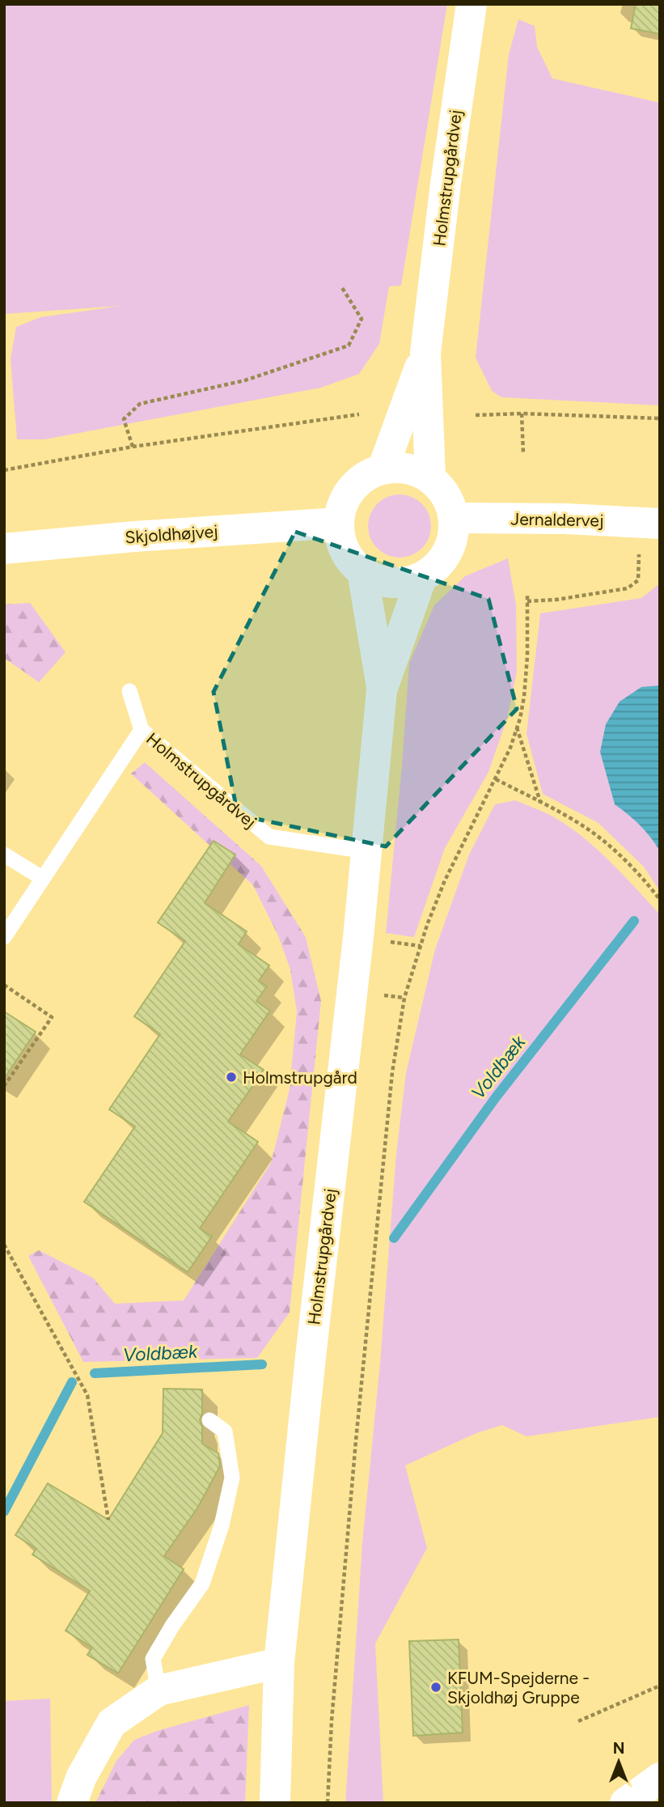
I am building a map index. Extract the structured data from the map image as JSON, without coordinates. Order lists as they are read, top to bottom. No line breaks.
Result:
{"streets":{"street":["Holmstrupgårdvej","Jernaldervej","Skjoldhøjvej"]},"crossings":[["Holmstrupgårdvej","Jernaldervej"],["Holmstrupgårdvej","Skjoldhøjvej"],["Jernaldervej","Skjoldhøjvej"]],"water":["Voldbæk"],"places":["Holmstrupgård","KFUM-Spejderne - Skjoldhøj Gruppe"],"north":"top"}
